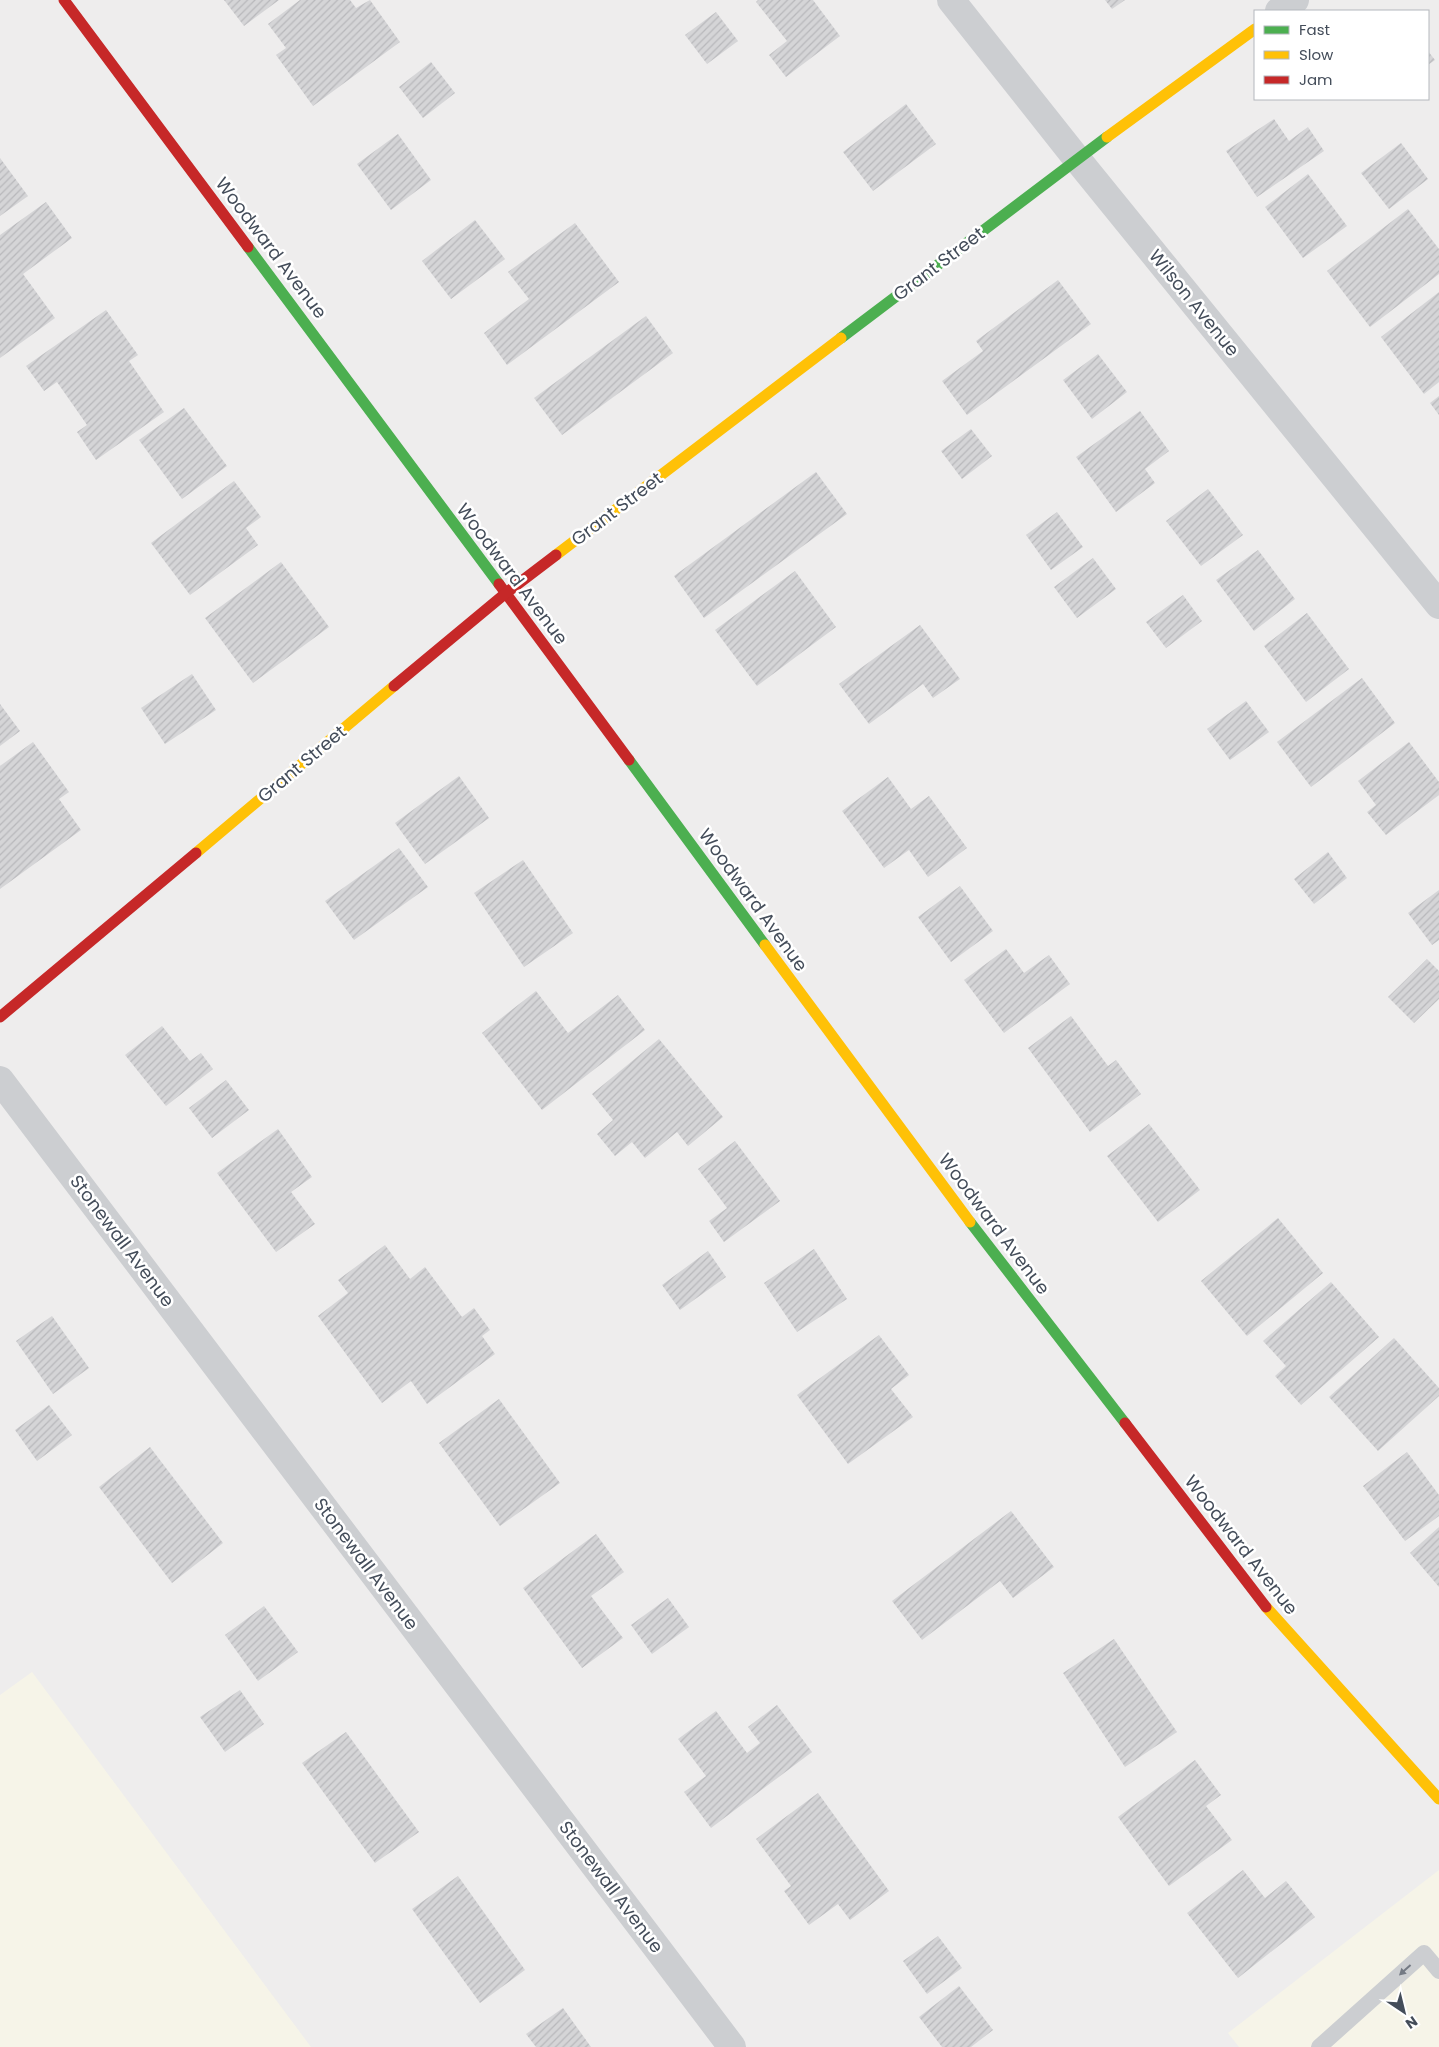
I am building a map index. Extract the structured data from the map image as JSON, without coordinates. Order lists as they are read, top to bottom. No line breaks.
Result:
{"streets":{"street":["Woodward Avenue","Grant Street","Wilson Avenue","Stonewall Avenue"]},"crossings":[["Woodward Avenue","Grant Street"],["Grant Street","Wilson Avenue"]],"legend":["Fast","Slow","Jam"],"north":"bottom right"}
